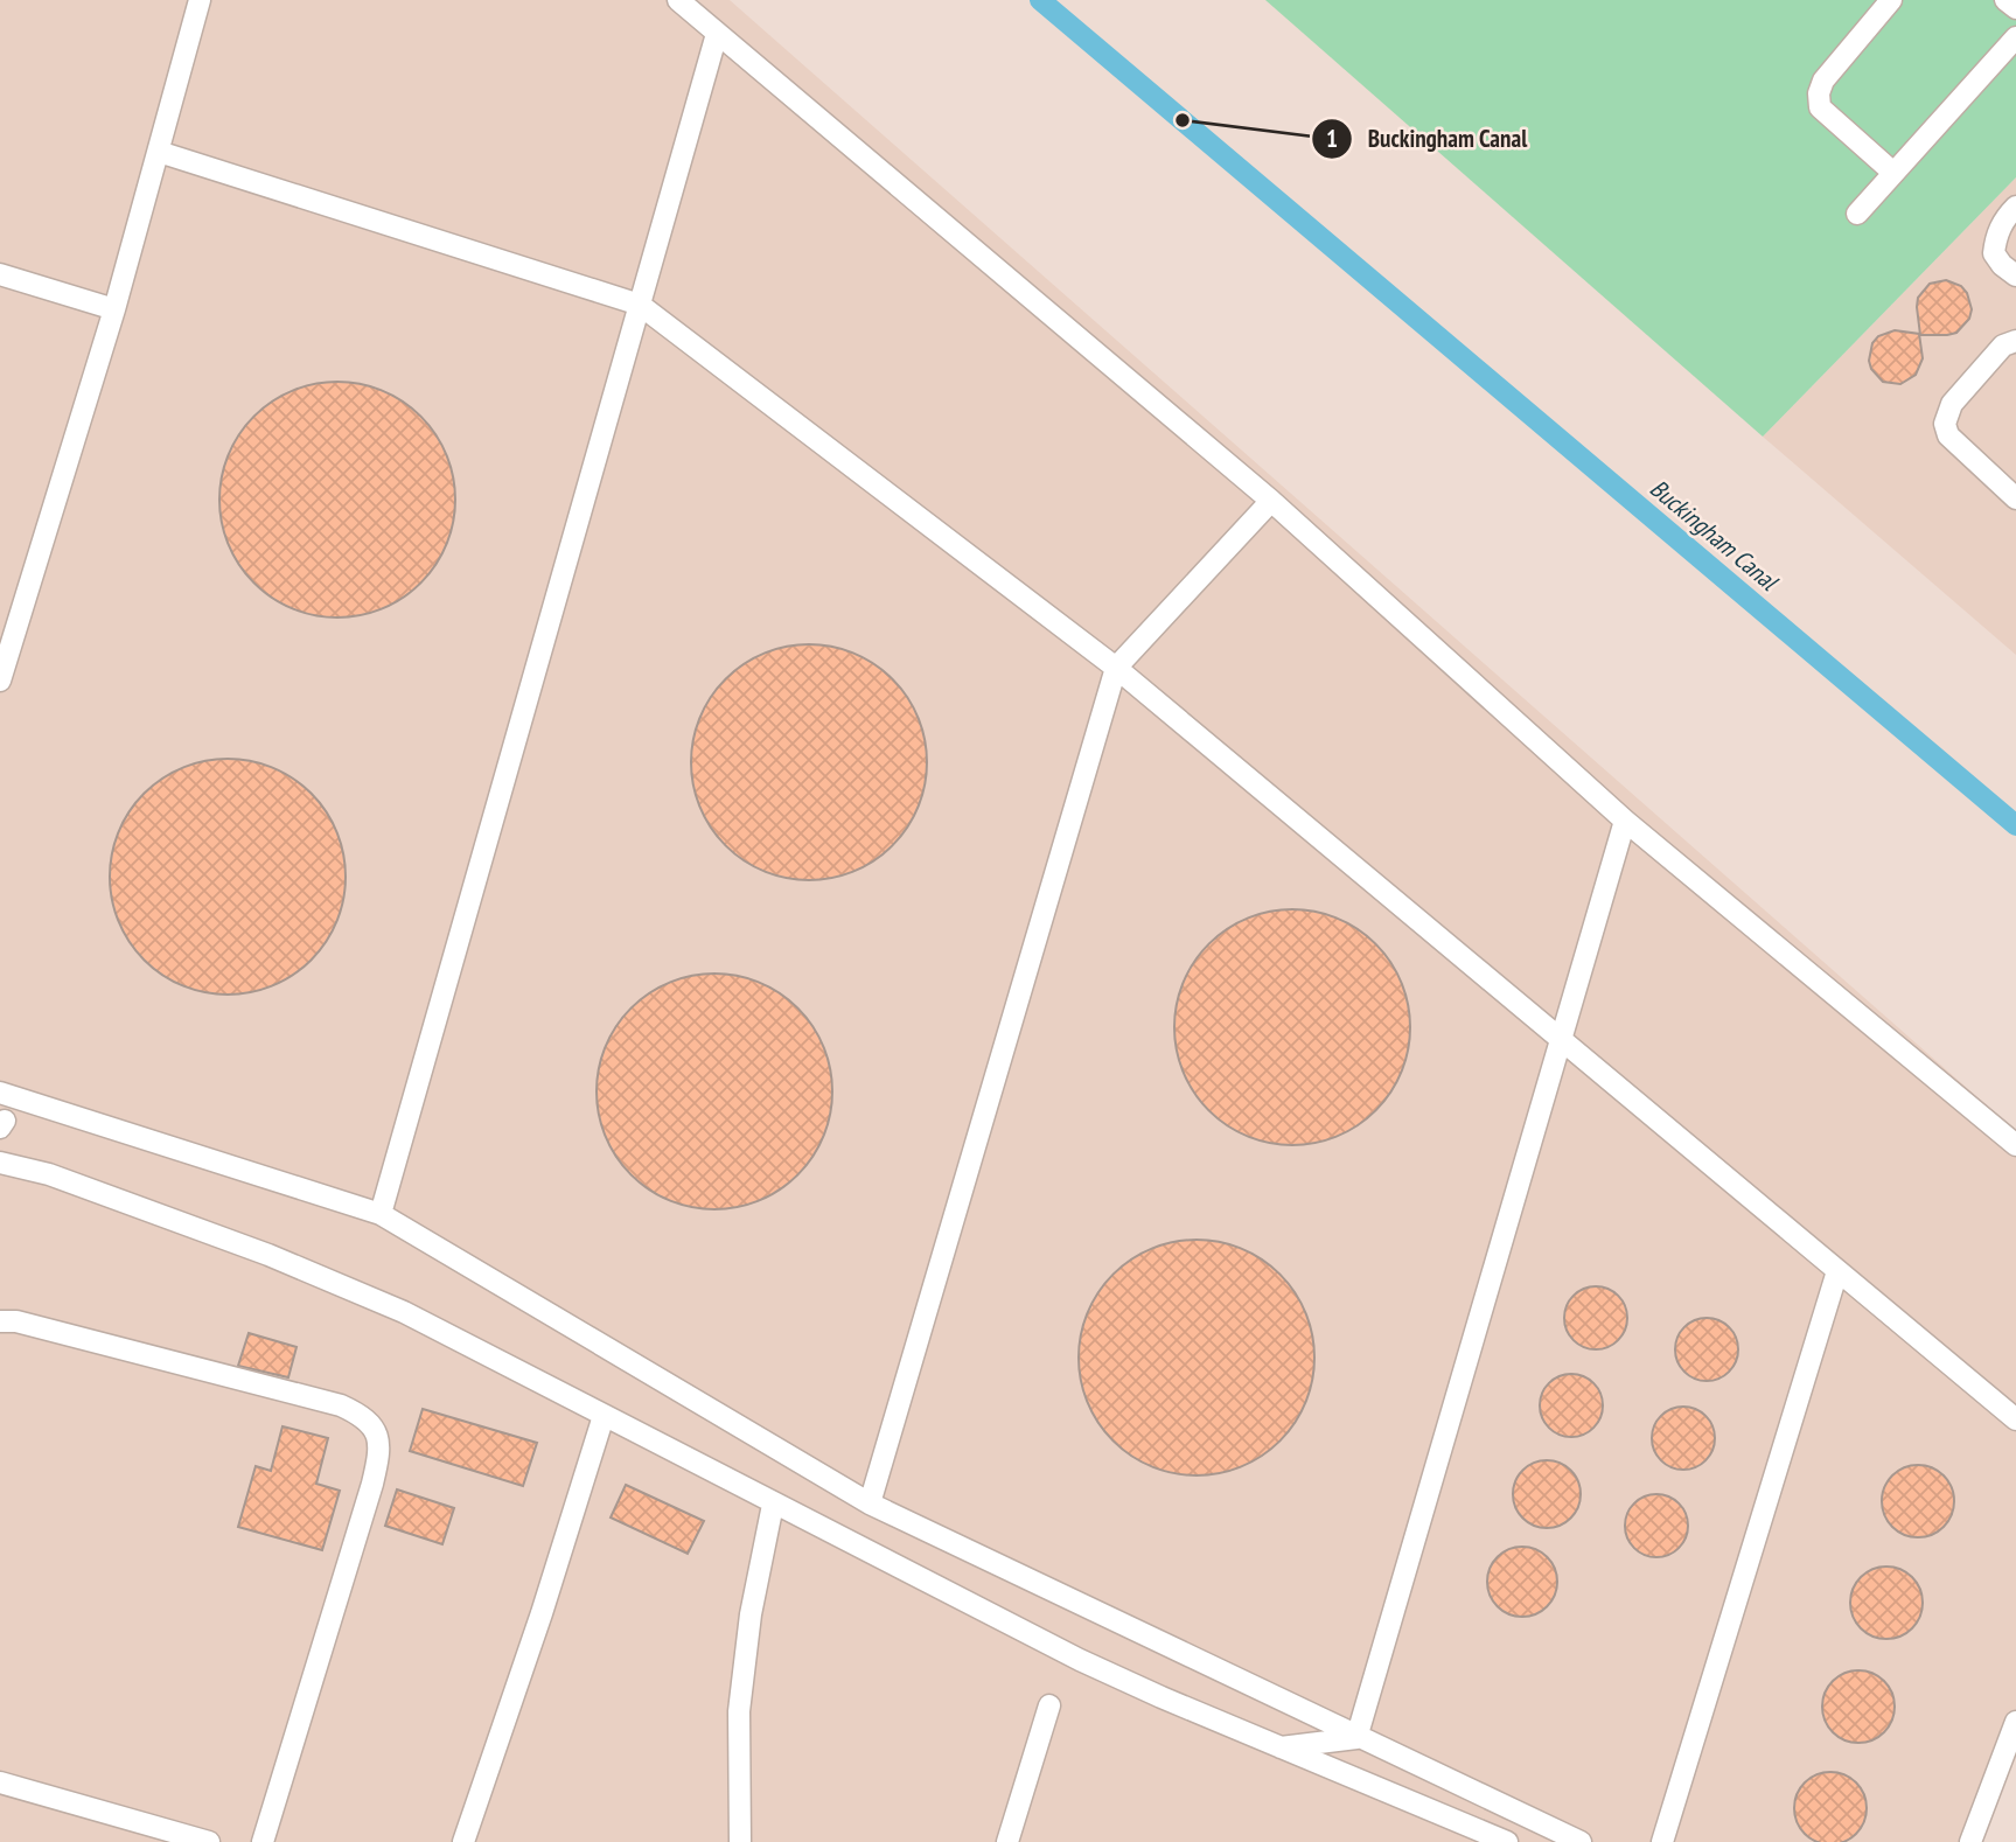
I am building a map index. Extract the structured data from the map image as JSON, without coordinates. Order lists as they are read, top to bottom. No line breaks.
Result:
{"water":["Buckingham Canal"],"places":["Buckingham Canal"]}
